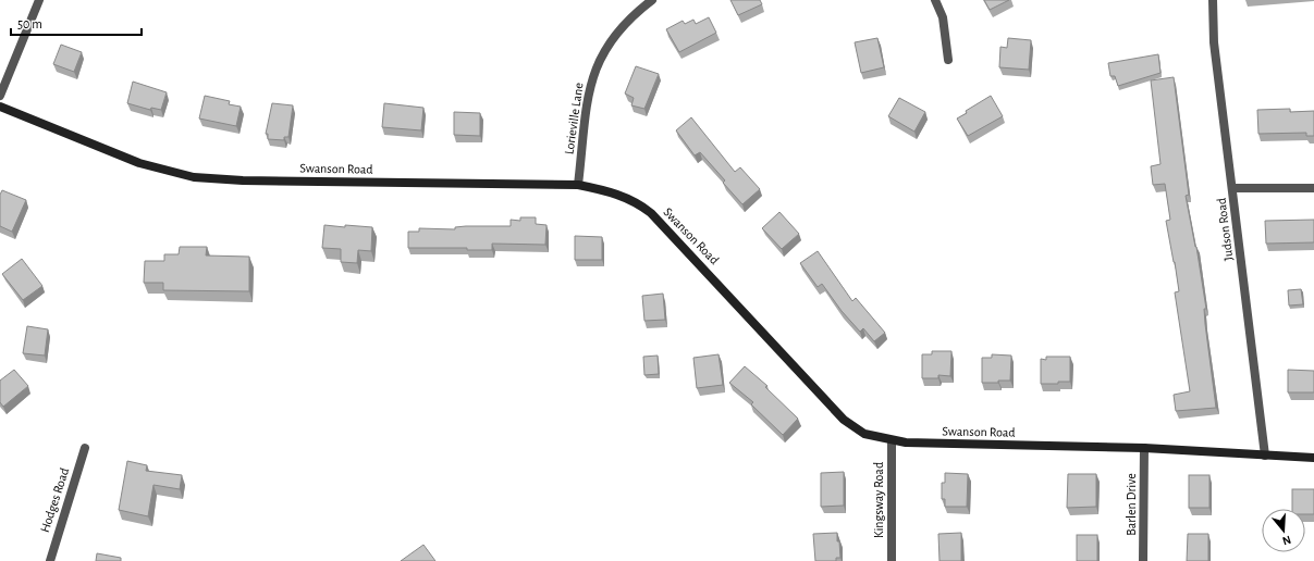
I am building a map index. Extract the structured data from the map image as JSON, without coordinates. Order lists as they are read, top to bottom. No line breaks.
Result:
{"streets":{"street":["Lorieville Lane","Swanson Road","Judson Road","Hodges Road","Kingsway Road","Barlen Drive"]},"crossings":[["Lorieville Lane","Swanson Road"],["Swanson Road","Judson Road"],["Swanson Road","Kingsway Road"],["Swanson Road","Barlen Drive"]],"scale_bar":"50 m","north":"bottom"}
